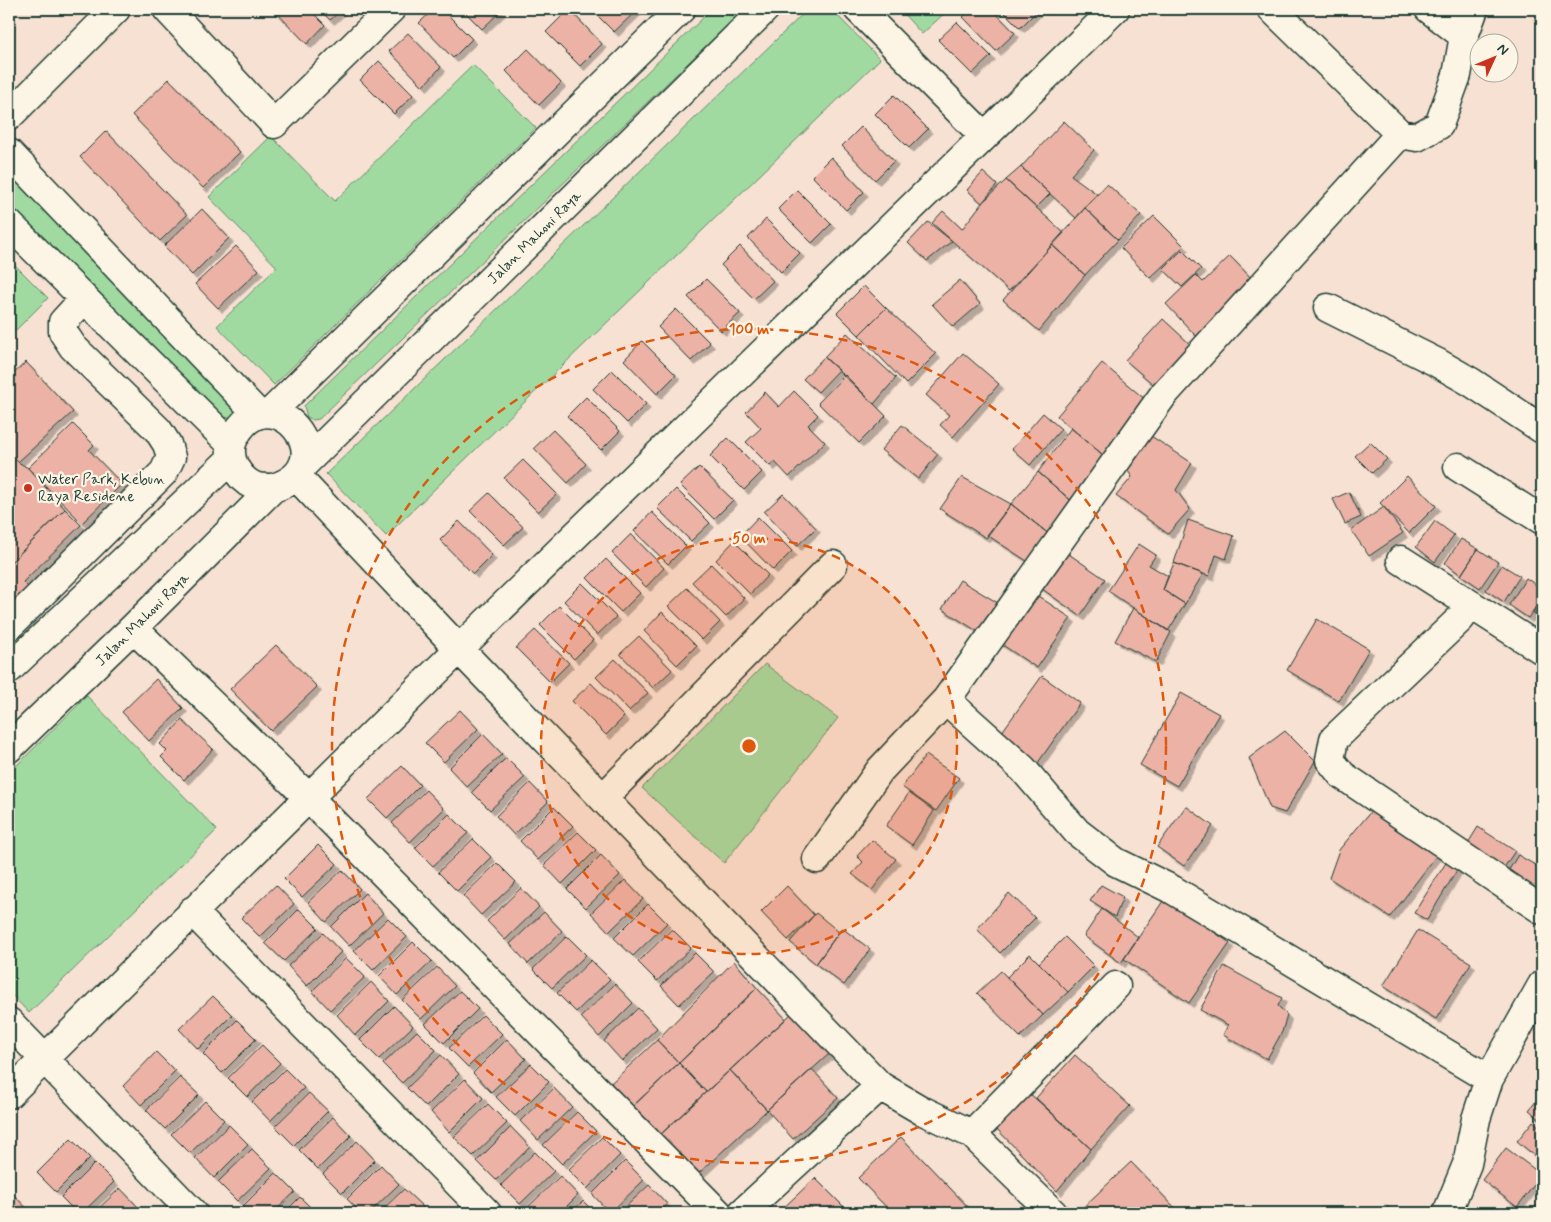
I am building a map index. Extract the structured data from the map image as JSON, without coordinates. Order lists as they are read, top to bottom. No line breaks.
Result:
{"streets":{"street":["Jalan Mahoni Raya"]},"places":["Water Park, Kebun Raya Residene"],"north":"top right","rings":["100 m","50 m"]}
